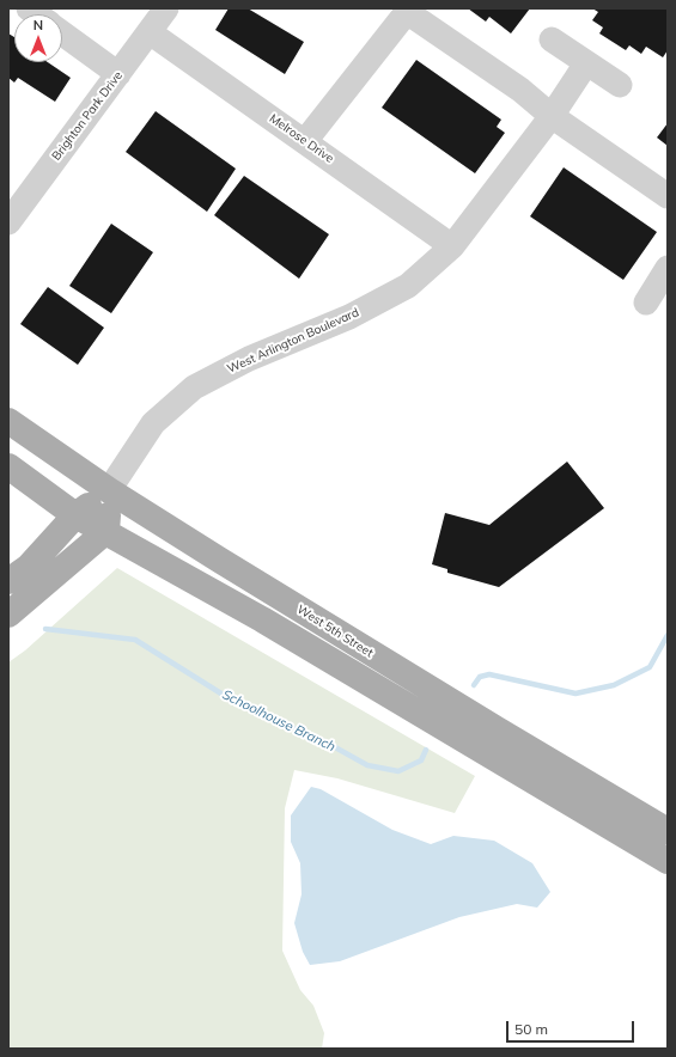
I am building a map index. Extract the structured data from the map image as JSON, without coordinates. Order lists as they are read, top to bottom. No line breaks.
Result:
{"streets":{"main road":["West Arlington Boulevard","West 5th Street"],"street":["Brighton Park Drive","Melrose Drive"]},"crossings":[["Brighton Park Drive","Melrose Drive"],["Melrose Drive","West Arlington Boulevard"],["West Arlington Boulevard","West 5th Street"]],"water":["Schoolhouse Branch"],"scale_bar":"50 m","north":"top"}
